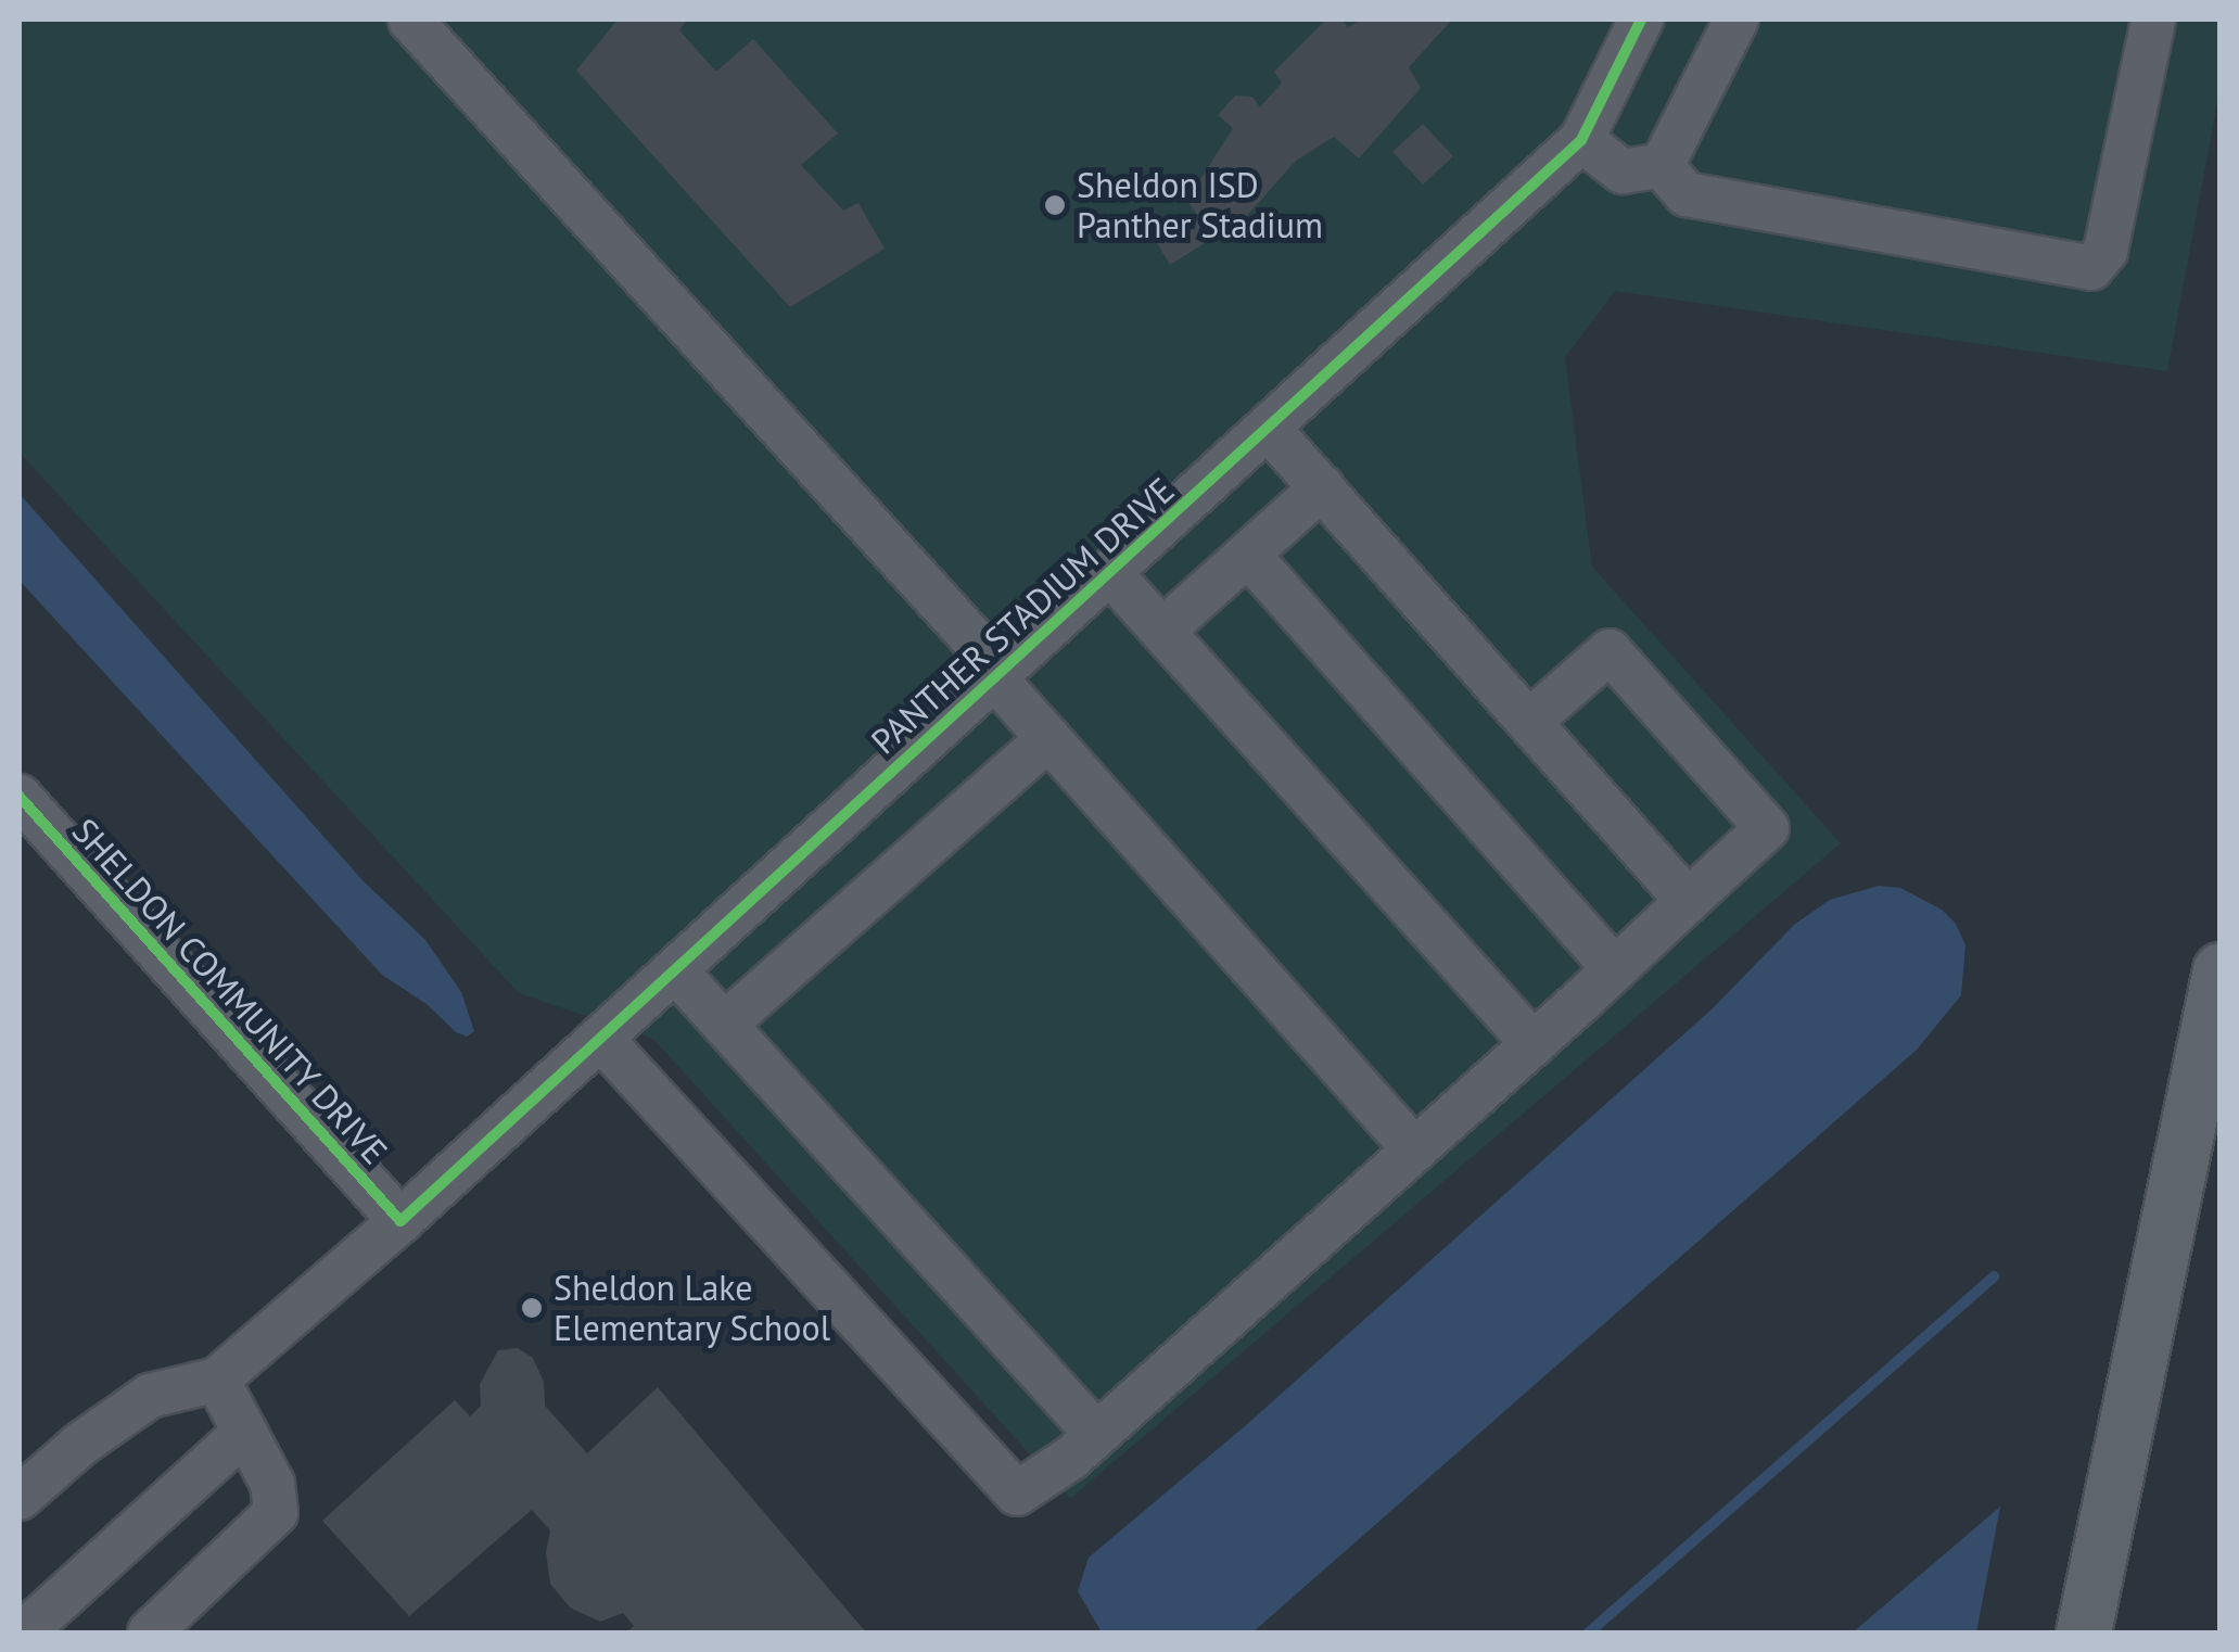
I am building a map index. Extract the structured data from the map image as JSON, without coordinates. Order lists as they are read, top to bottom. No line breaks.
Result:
{"streets":{"street":["PANTHER STADIUM DRIVE","SHELDON COMMUNITY DRIVE"]},"crossings":[["PANTHER STADIUM DRIVE","SHELDON COMMUNITY DRIVE"]],"places":["Sheldon ISD Panther Stadium","Sheldon Lake Elementary School"]}
